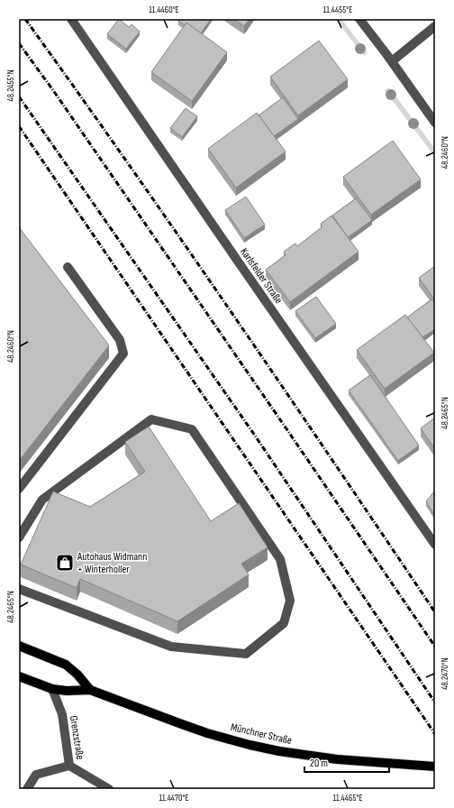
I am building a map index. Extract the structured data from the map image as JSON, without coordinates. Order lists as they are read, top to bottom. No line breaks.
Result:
{"streets":{"main road":["Münchner Straße"],"street":["Karlsfelder Straße","Grenzstraße"]},"crossings":[["Münchner Straße","Grenzstraße"]],"places":{"shop":["Autohaus Widmann + Winterholler"]},"scale_bar":"20 m","coordinates":["11.4460°E","11.4455°E","48.2455°N","48.2460°N","48.2465°N","48.2470°N","11.4470°E","11.4465°E"]}
